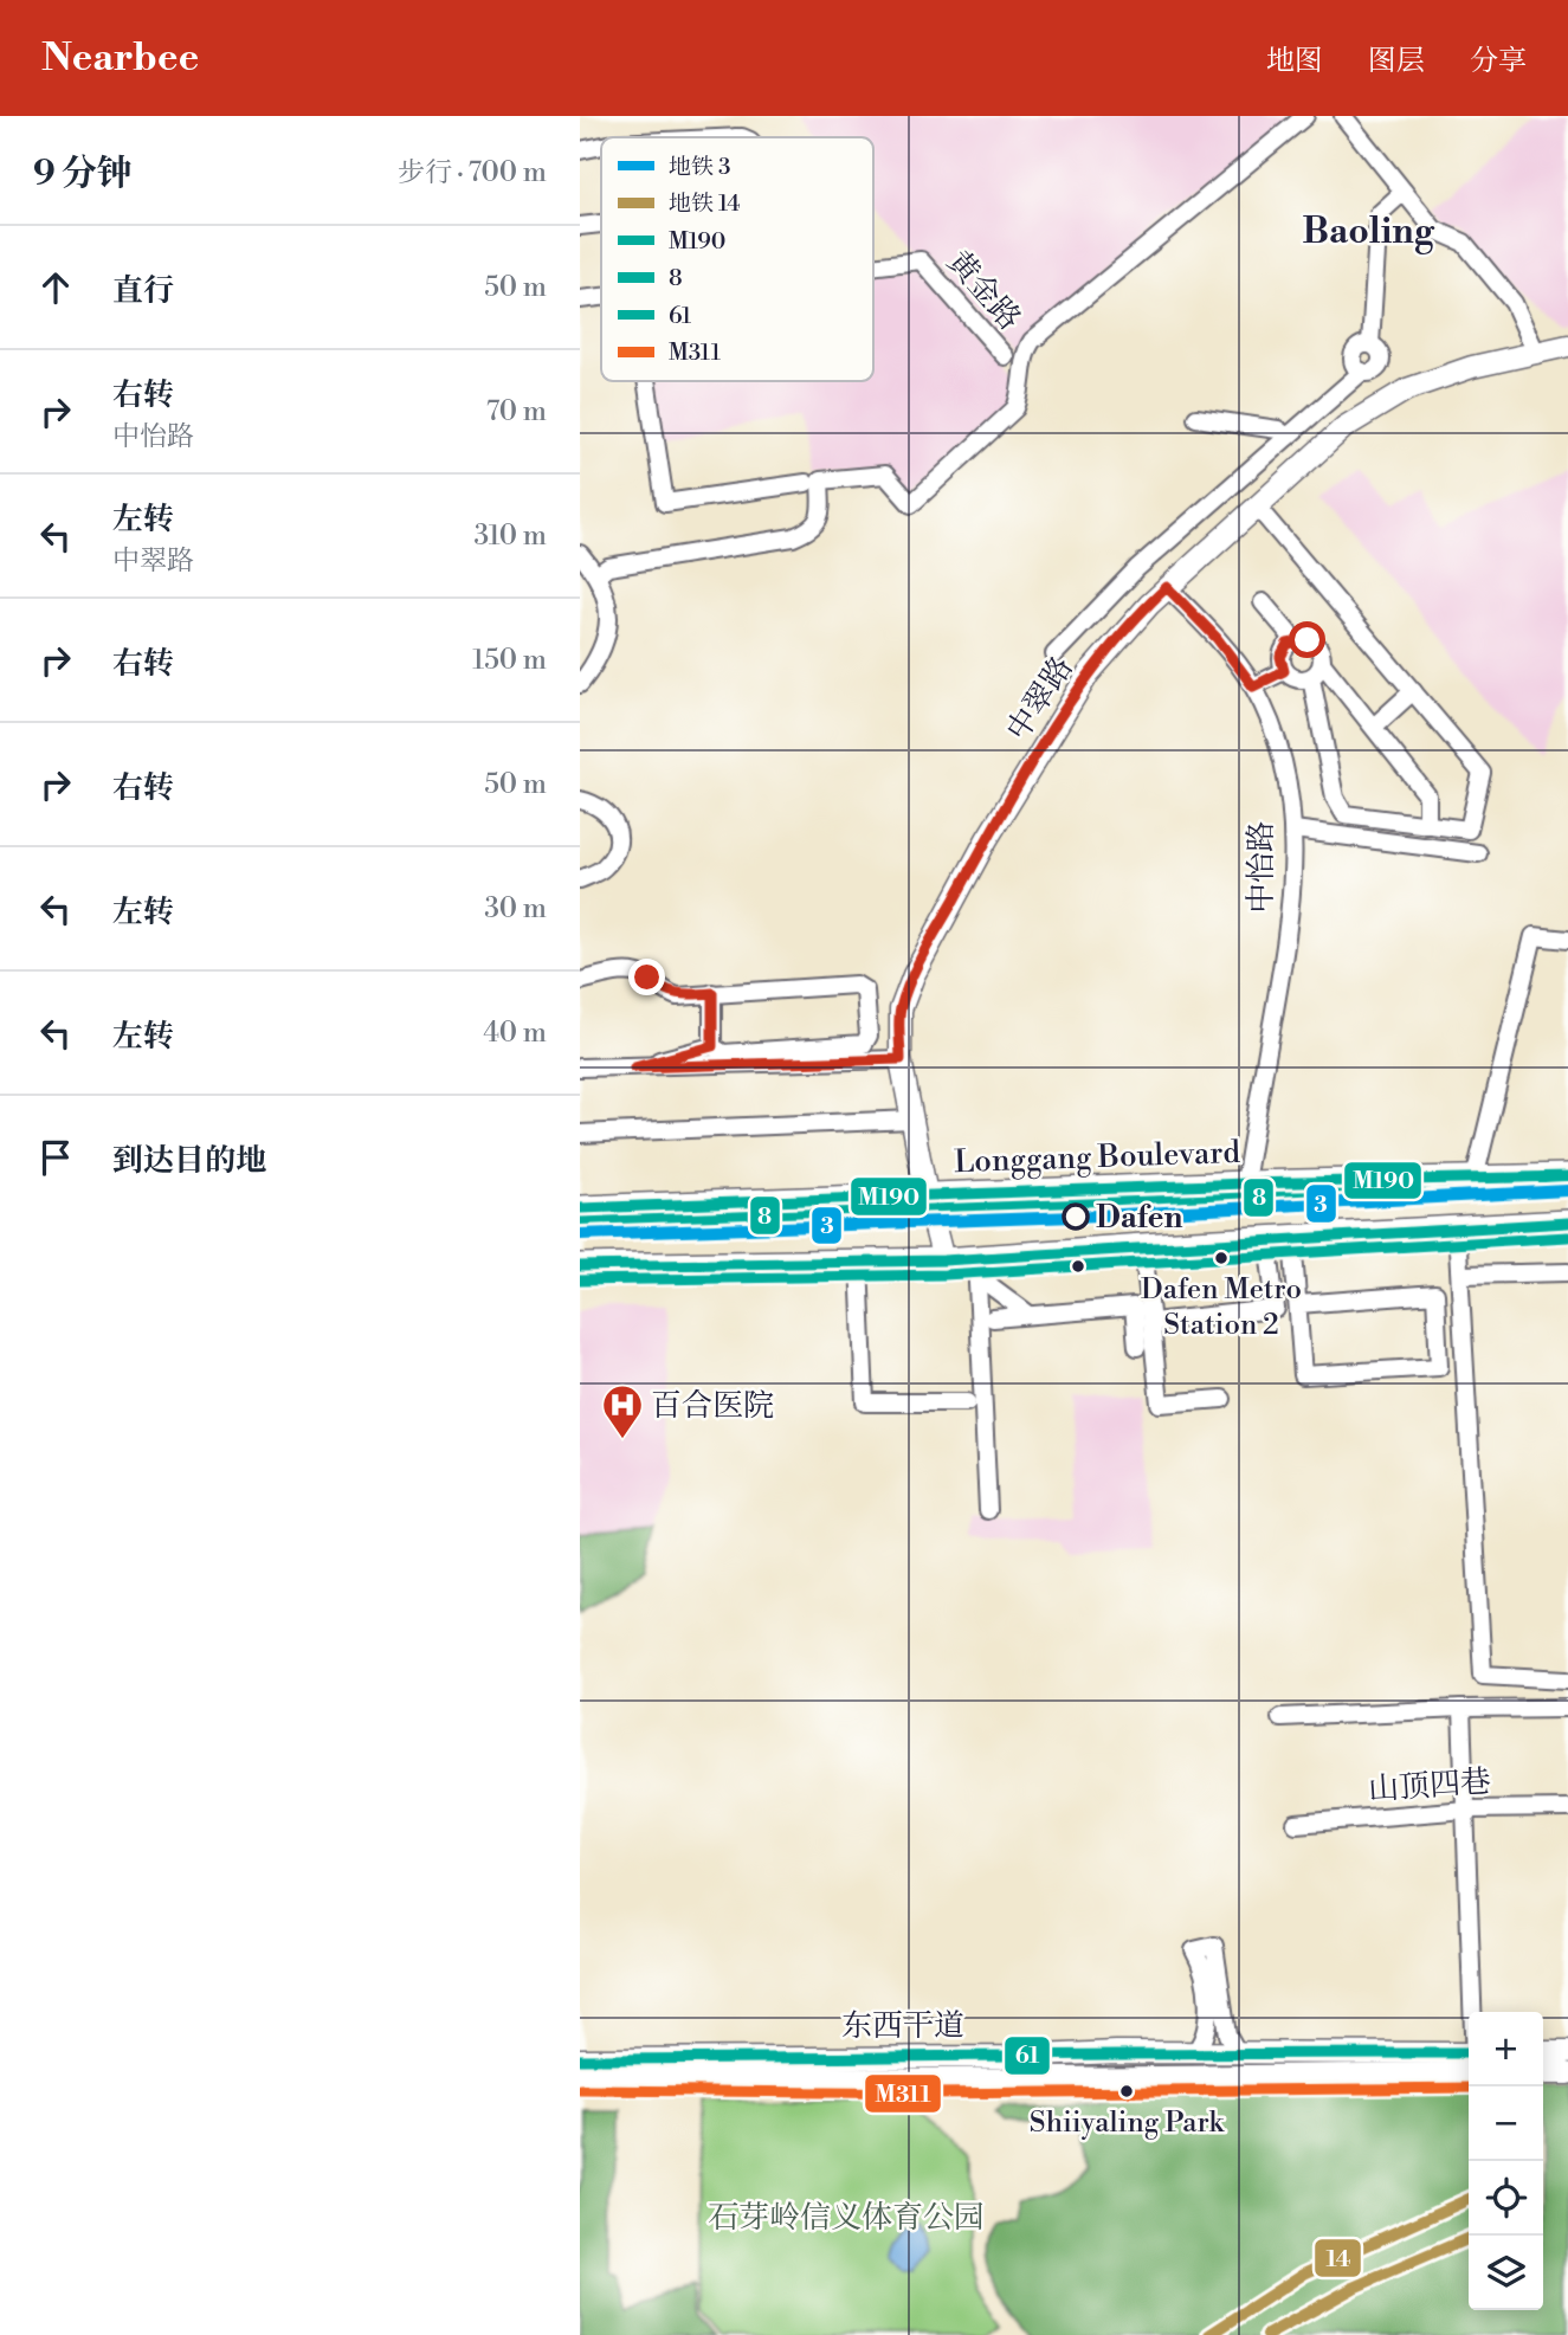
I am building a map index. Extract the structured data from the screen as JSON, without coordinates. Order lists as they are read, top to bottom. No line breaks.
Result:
{"streets":{"highway":["Longgang Boulevard"],"main road":["中翠路","东西干道"],"street":["黄金路","中怡路","山顶四巷"]},"crossings":[["中翠路","中怡路"],["中翠路","Longgang Boulevard"],["中怡路","Longgang Boulevard"]],"districts":["Baoling"],"parks":["石芽岭信义体育公园"],"places":{"other":["Dafen","Dafen Metro Station 2","Shiiyaling Park"],"hospital":["百合医院"]},"lines":["transit line M190","metro line 3","transit line 8","transit line 61","transit line M311","metro line 14"],"legend":["地铁 3","地铁 14","M190","8","61","M311"],"page":{"header":"Nearbee","nav":["地图","图层","分享"],"heading":["9 分钟","步行 · 700 m"],"list":[["直行","50 m"],["右转","中怡路","70 m"],["左转","中翠路","310 m"],["右转","150 m"],["右转","50 m"],["左转","30 m"],["左转","40 m"],"到达目的地"],"map_buttons":["+","−"]}}
